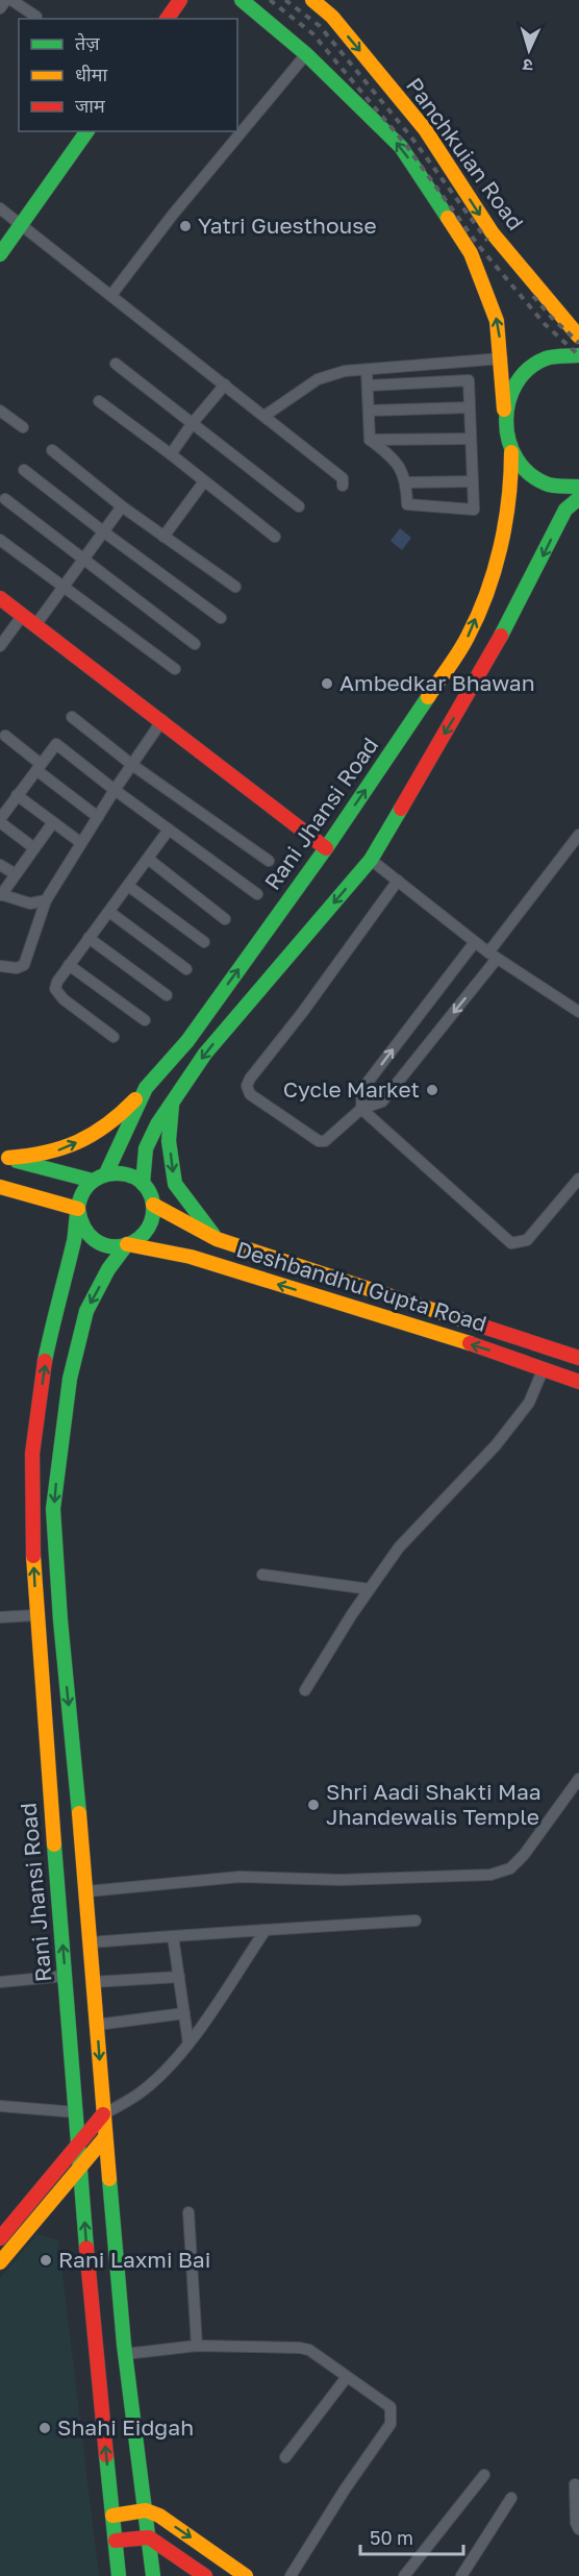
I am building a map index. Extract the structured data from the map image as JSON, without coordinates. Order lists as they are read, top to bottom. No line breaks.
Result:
{"streets":{"main road":["Panchkuian Road","Rani Jhansi Road","Deshbandhu Gupta Road"]},"crossings":[["Rani Jhansi Road","Deshbandhu Gupta Road"]],"places":["Yatri Guesthouse","Ambedkar Bhawan","Cycle Market","Shri Aadi Shakti Maa Jhandewalis Temple","Rani Laxmi Bai","Shahi Eidgah"],"legend":["तेज़","धीमा","जाम"],"scale_bar":"50 m","north":"bottom"}
